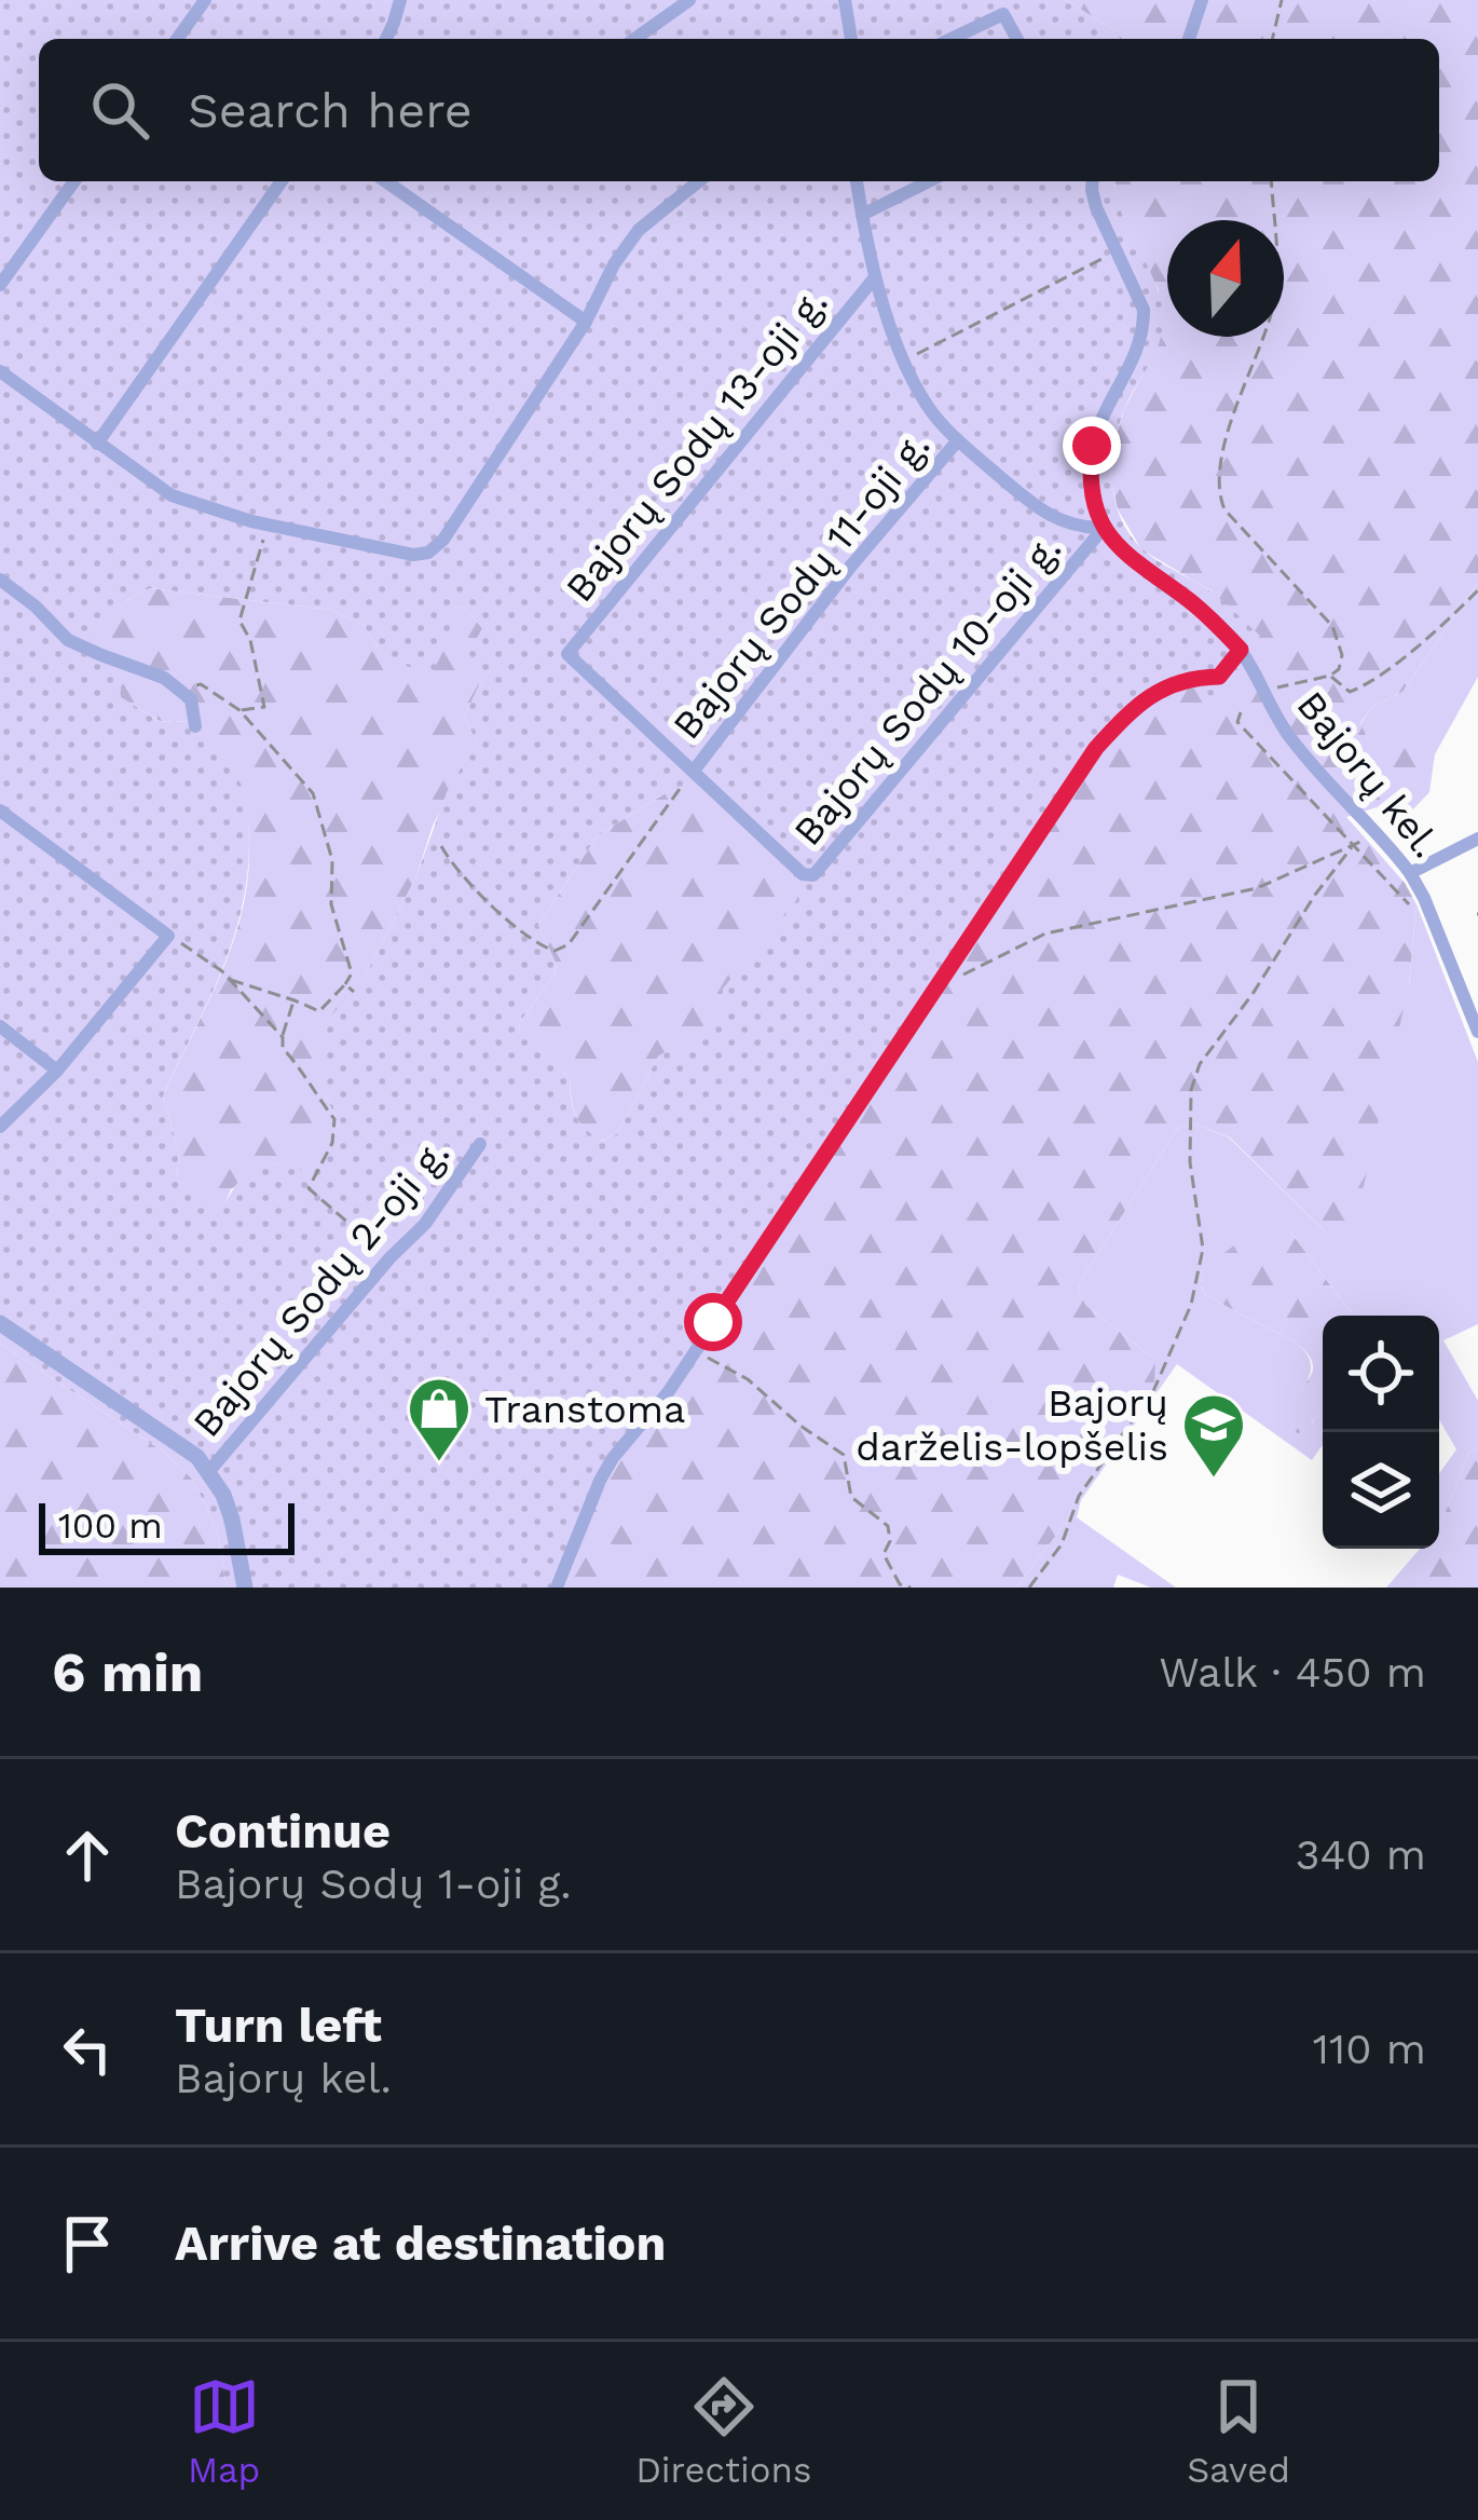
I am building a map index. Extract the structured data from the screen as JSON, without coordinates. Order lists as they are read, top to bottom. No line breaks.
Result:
{"streets":{"street":["Bajorų Sodų 13-oji g.","Bajorų Sodų 11-oji g.","Bajorų Sodų 10-oji g.","Bajorų kel.","Bajorų Sodų 2-oji g."]},"crossings":[["Bajorų Sodų 13-oji g.","Bajorų Sodų 10-oji g."],["Bajorų Sodų 11-oji g.","Bajorų Sodų 10-oji g."],["Bajorų Sodų 10-oji g.","Bajorų kel."]],"places":{"shop":["Transtoma"],"school or university":["Bajorų darželis-lopšelis"]},"scale_bar":"100 m","north":"top","page":{"search":"Search here","scale":"100 m","heading":["6 min","Walk · 450 m"],"list":[["Continue","Bajorų Sodų 1-oji g.","340 m"],["Turn left","Bajorų kel.","110 m"],"Arrive at destination"],"nav":["Map","Directions","Saved"]}}
